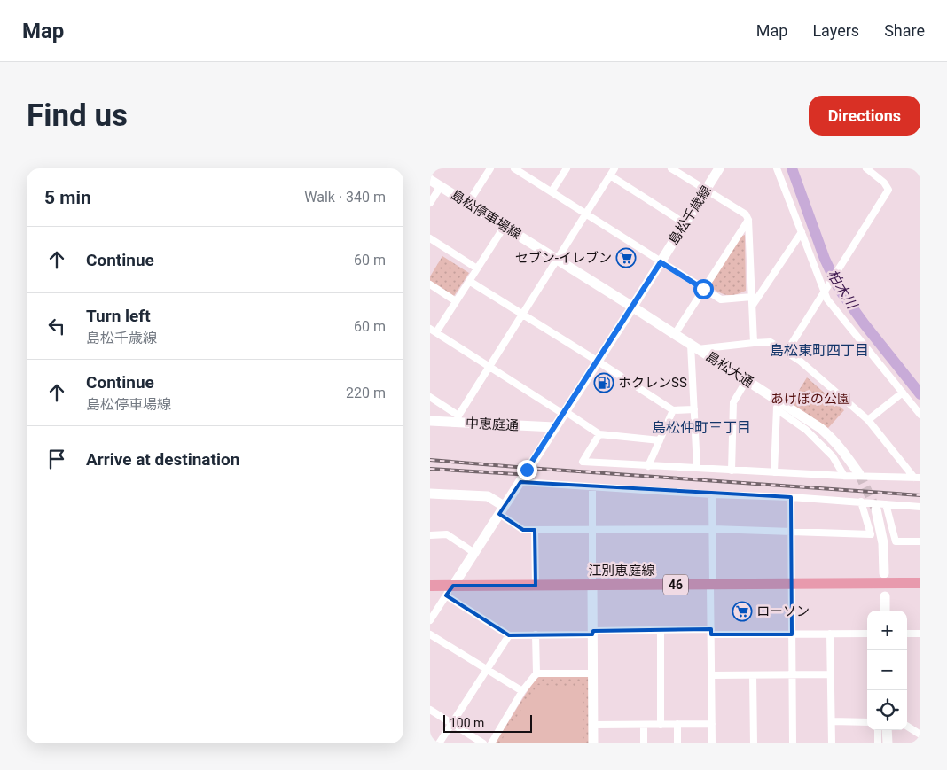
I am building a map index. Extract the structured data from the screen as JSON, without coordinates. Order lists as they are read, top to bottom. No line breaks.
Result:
{"streets":{"main road":["島松停車場線","島松千歳線","島松大通","中恵庭通","江別恵庭線","46"]},"crossings":[["島松停車場線","島松千歳線"],["島松停車場線","島松大通"],["島松千歳線","島松大通"]],"districts":["島松東町四丁目","島松仲町三丁目"],"water":["柏木川"],"parks":["あけぼの公園"],"places":{"supermarket":["セブン-イレブン","ローソン"],"fuel station":["ホクレンSS"]},"scale_bar":"100 m","page":{"header":"Map","nav":["Map","Layers","Share"],"buttons":"Directions","title":"Find us","heading":["5 min","Walk · 340 m"],"list":[["Continue","60 m"],["Turn left","島松千歳線","60 m"],["Continue","島松停車場線","220 m"],"Arrive at destination"],"map_buttons":["+","−"],"scale":"100 m"}}
